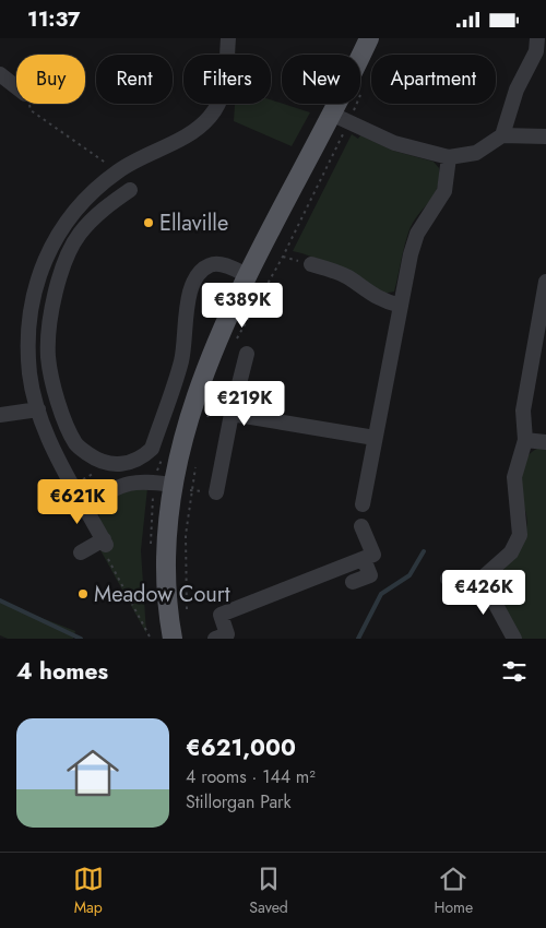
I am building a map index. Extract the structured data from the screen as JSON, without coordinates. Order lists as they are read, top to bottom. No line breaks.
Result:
{"places":["Ellaville","Meadow Court"],"page":{"status":"11:37","chip":["Buy","Rent","Filters","New","Apartment"],"price":["€389K","€219K","€621K","€426K"],"heading":"4 homes","list":[{"name":"€621,000","note":"4 rooms · 144 m² · Stillorgan Park"}],"tabs":["Map","Saved","Home"]}}
